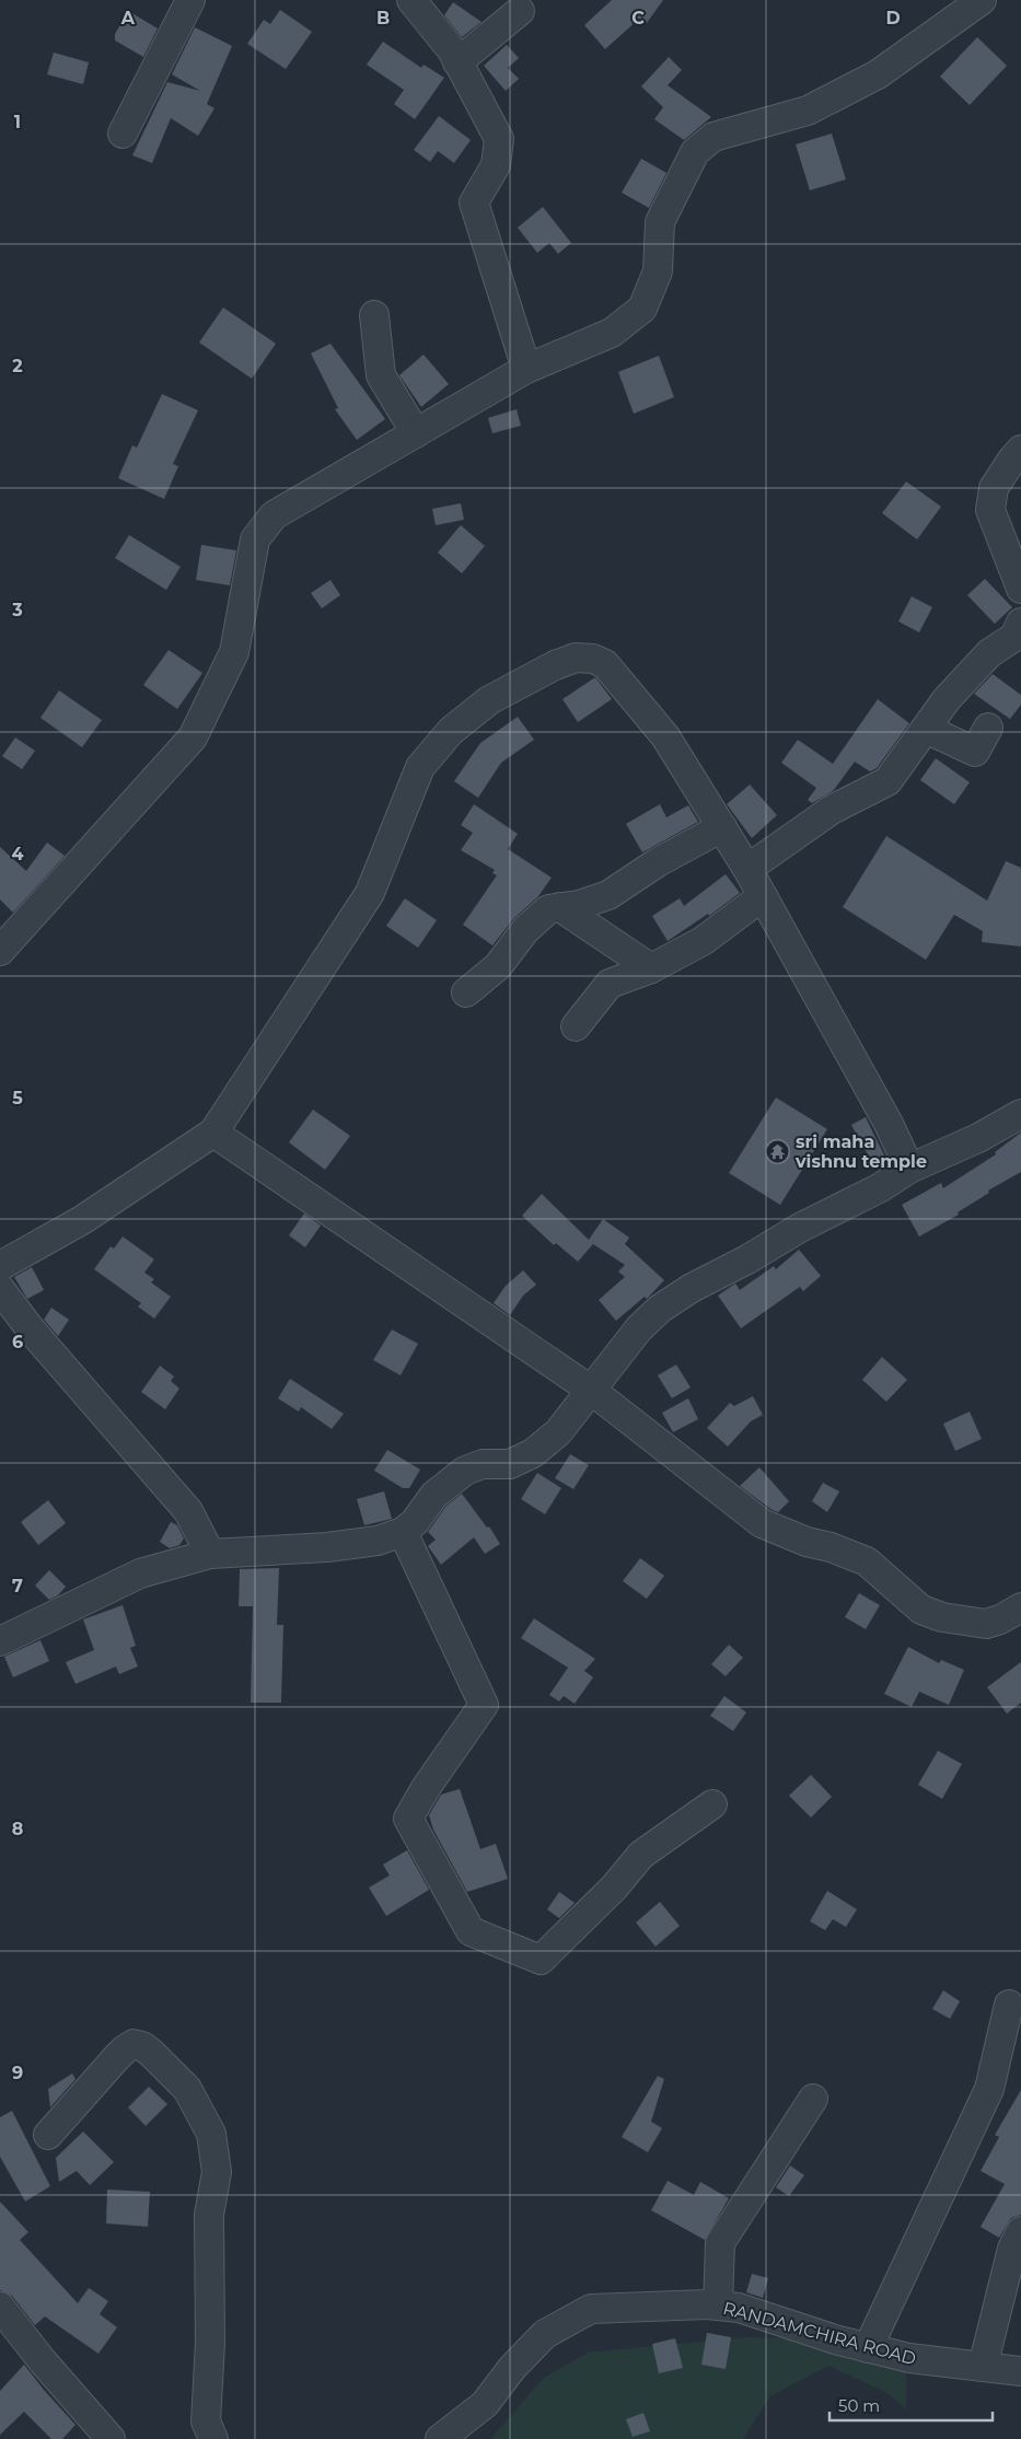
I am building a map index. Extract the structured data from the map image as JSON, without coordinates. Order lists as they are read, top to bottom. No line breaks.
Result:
{"streets":{"street":["RANDAMCHIRA ROAD"]},"places":{"temple":["sri maha vishnu temple"]},"scale_bar":"50 m","grid":{"columns":["A","B","C","D"],"rows":["1","2","3","4","5","6","7","8","9"]}}
